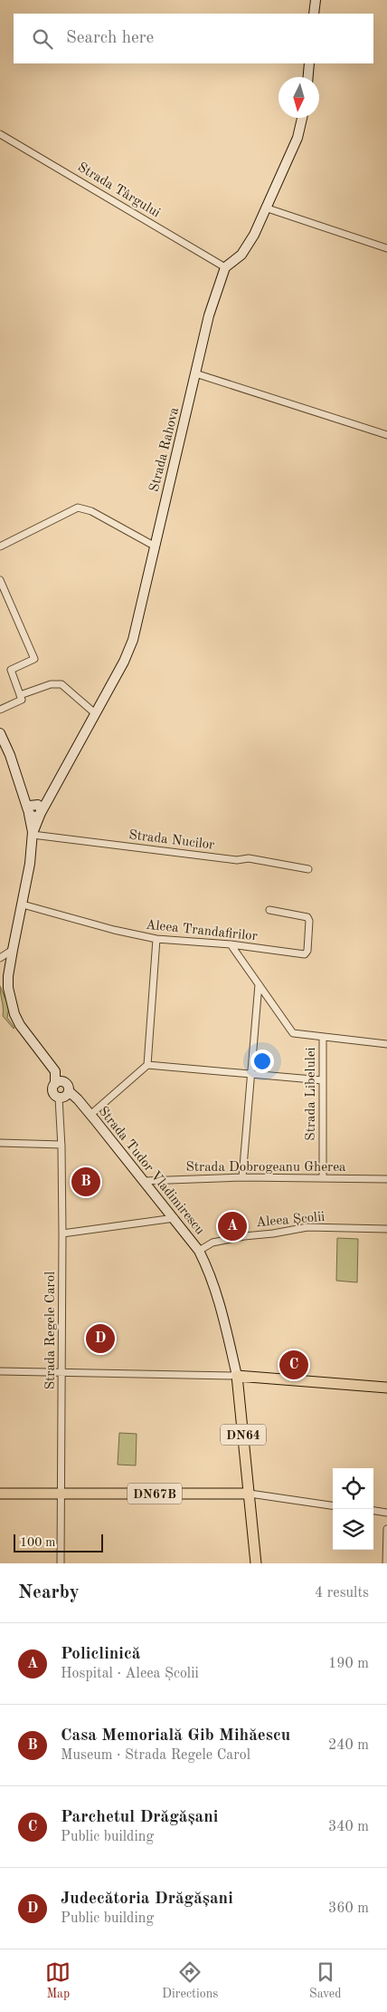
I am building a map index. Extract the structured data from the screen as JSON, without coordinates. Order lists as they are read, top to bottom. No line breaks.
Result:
{"streets":{"main road":["Strada Tudor Vladimirescu","DN64","DN67B"],"street":["Strada Târgului","Strada Rahova","Strada Nucilor","Aleea Trandafirilor","Strada Libelulei","Strada Dobrogeanu Gherea","Aleea Școlii","Strada Regele Carol"]},"crossings":[["Strada Târgului","Strada Rahova"],["Strada Libelulei","Strada Dobrogeanu Gherea"],["Strada Dobrogeanu Gherea","Strada Tudor Vladimirescu"],["Strada Tudor Vladimirescu","Aleea Școlii"],["Strada Tudor Vladimirescu","DN67B"],["Strada Regele Carol","DN67B"]],"scale_bar":"100 m","north":"bottom","page":{"search":"Search here","pins":["B","A","D","C"],"scale":"100 m","heading":["Nearby","4 results"],"list":[{"mark":"A","name":"Policlinică","note":"Hospital · Aleea Școlii","value":"190 m"},{"mark":"B","name":"Casa Memorială Gib Mihăescu","note":"Museum · Strada Regele Carol","value":"240 m"},{"mark":"C","name":"Parchetul Drăgășani","note":"Public building","value":"340 m"},{"mark":"D","name":"Judecătoria Drăgășani","note":"Public building","value":"360 m"}],"nav":["Map","Directions","Saved"]}}
